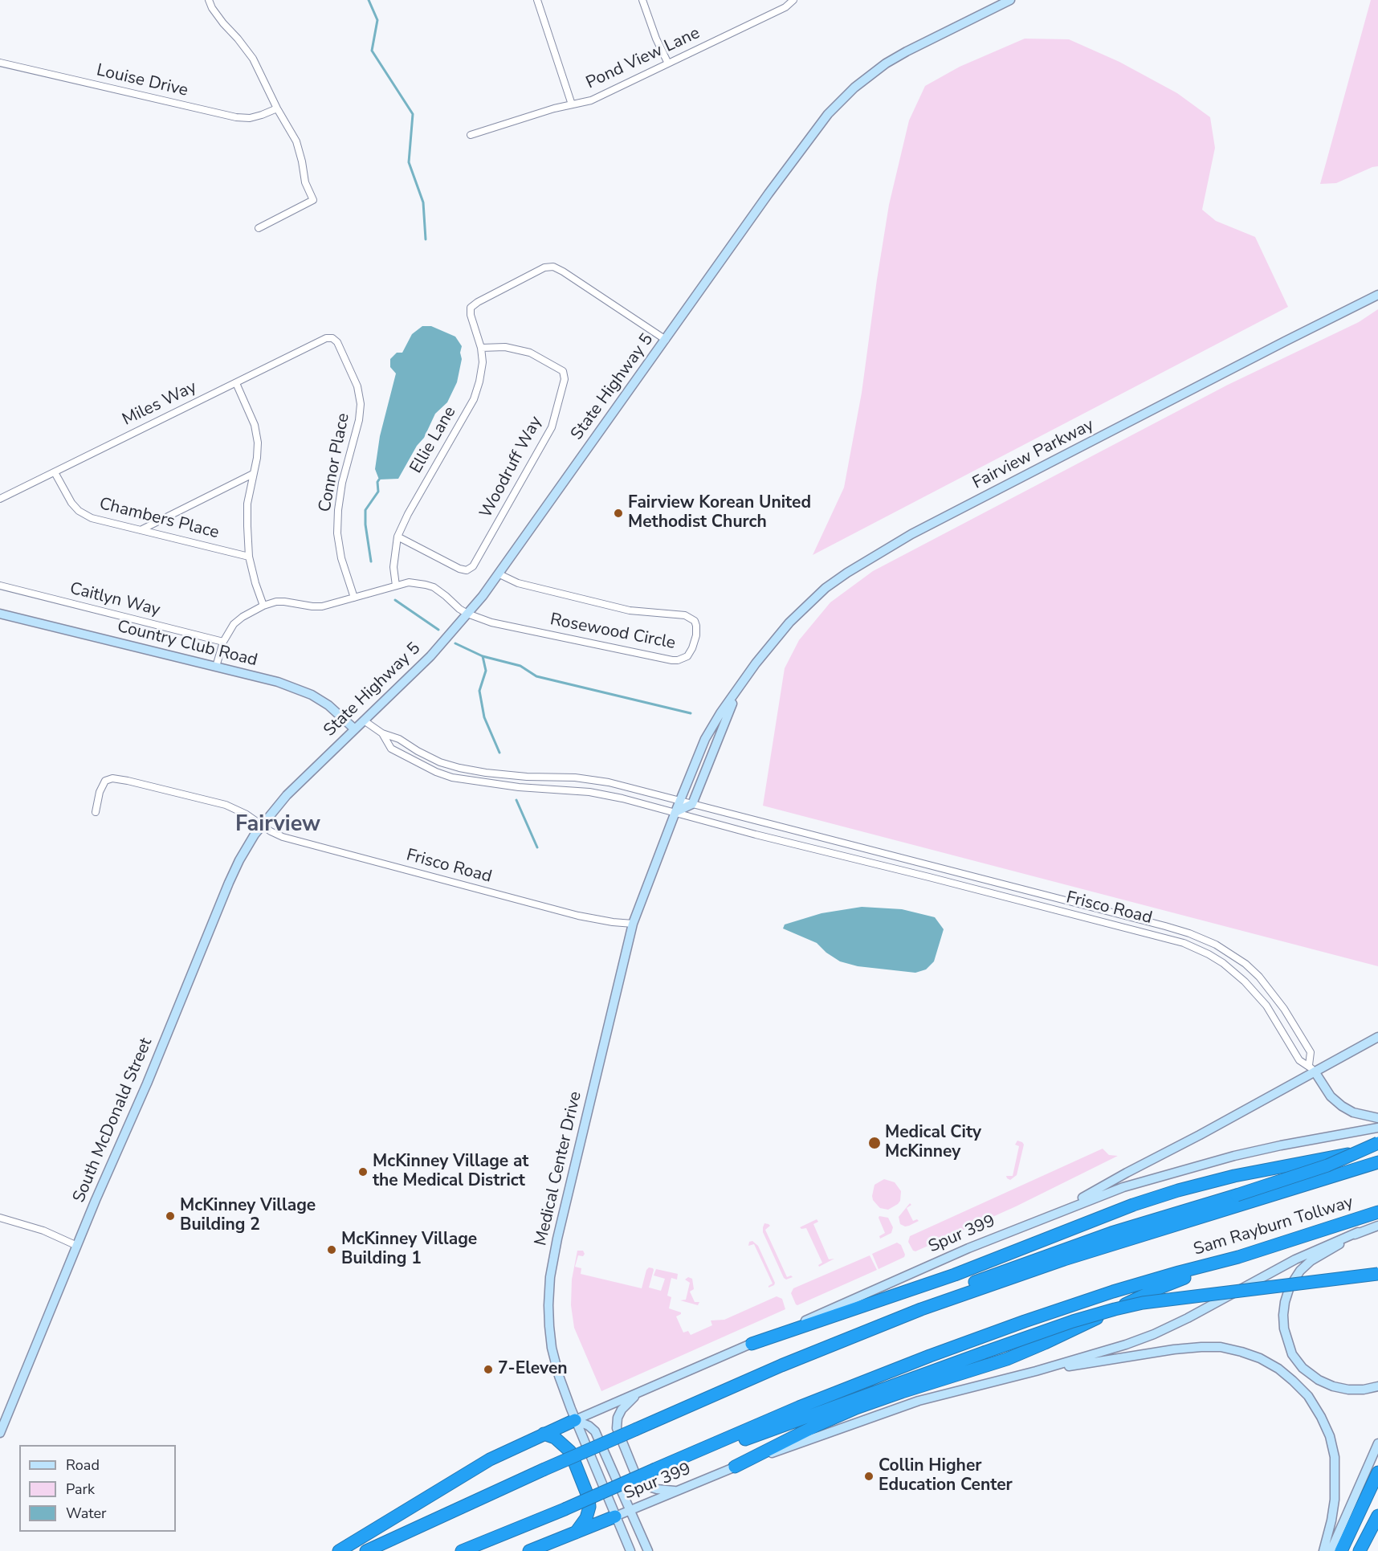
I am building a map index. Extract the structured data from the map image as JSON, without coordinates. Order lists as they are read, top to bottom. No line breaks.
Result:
{"streets":{"highway":["Sam Rayburn Tollway"],"main road":["State Highway 5","Fairview Parkway","Country Club Road","South McDonald Street","Medical Center Drive","Spur 399"],"street":["Pond View Lane","Louise Drive","Miles Way","Ellie Lane","Connor Place","Woodruff Way","Chambers Place","Caitlyn Way","Rosewood Circle","Frisco Road"]},"crossings":[["State Highway 5","Ellie Lane"],["State Highway 5","Rosewood Circle"],["State Highway 5","Country Club Road"],["State Highway 5","Frisco Road"],["State Highway 5","South McDonald Street"],["Miles Way","Connor Place"],["Miles Way","Chambers Place"],["Ellie Lane","Woodruff Way"],["Fairview Parkway","Frisco Road"],["Fairview Parkway","Medical Center Drive"],["Frisco Road","South McDonald Street"],["Frisco Road","Medical Center Drive"],["Medical Center Drive","Spur 399"]],"districts":["Fairview"],"places":["Fairview Korean United Methodist Church","Medical City McKinney","McKinney Village at the Medical District","McKinney Village Building 2","McKinney Village Building 1","7-Eleven","Collin Higher Education Center"],"legend":["Road","Park","Water"]}
